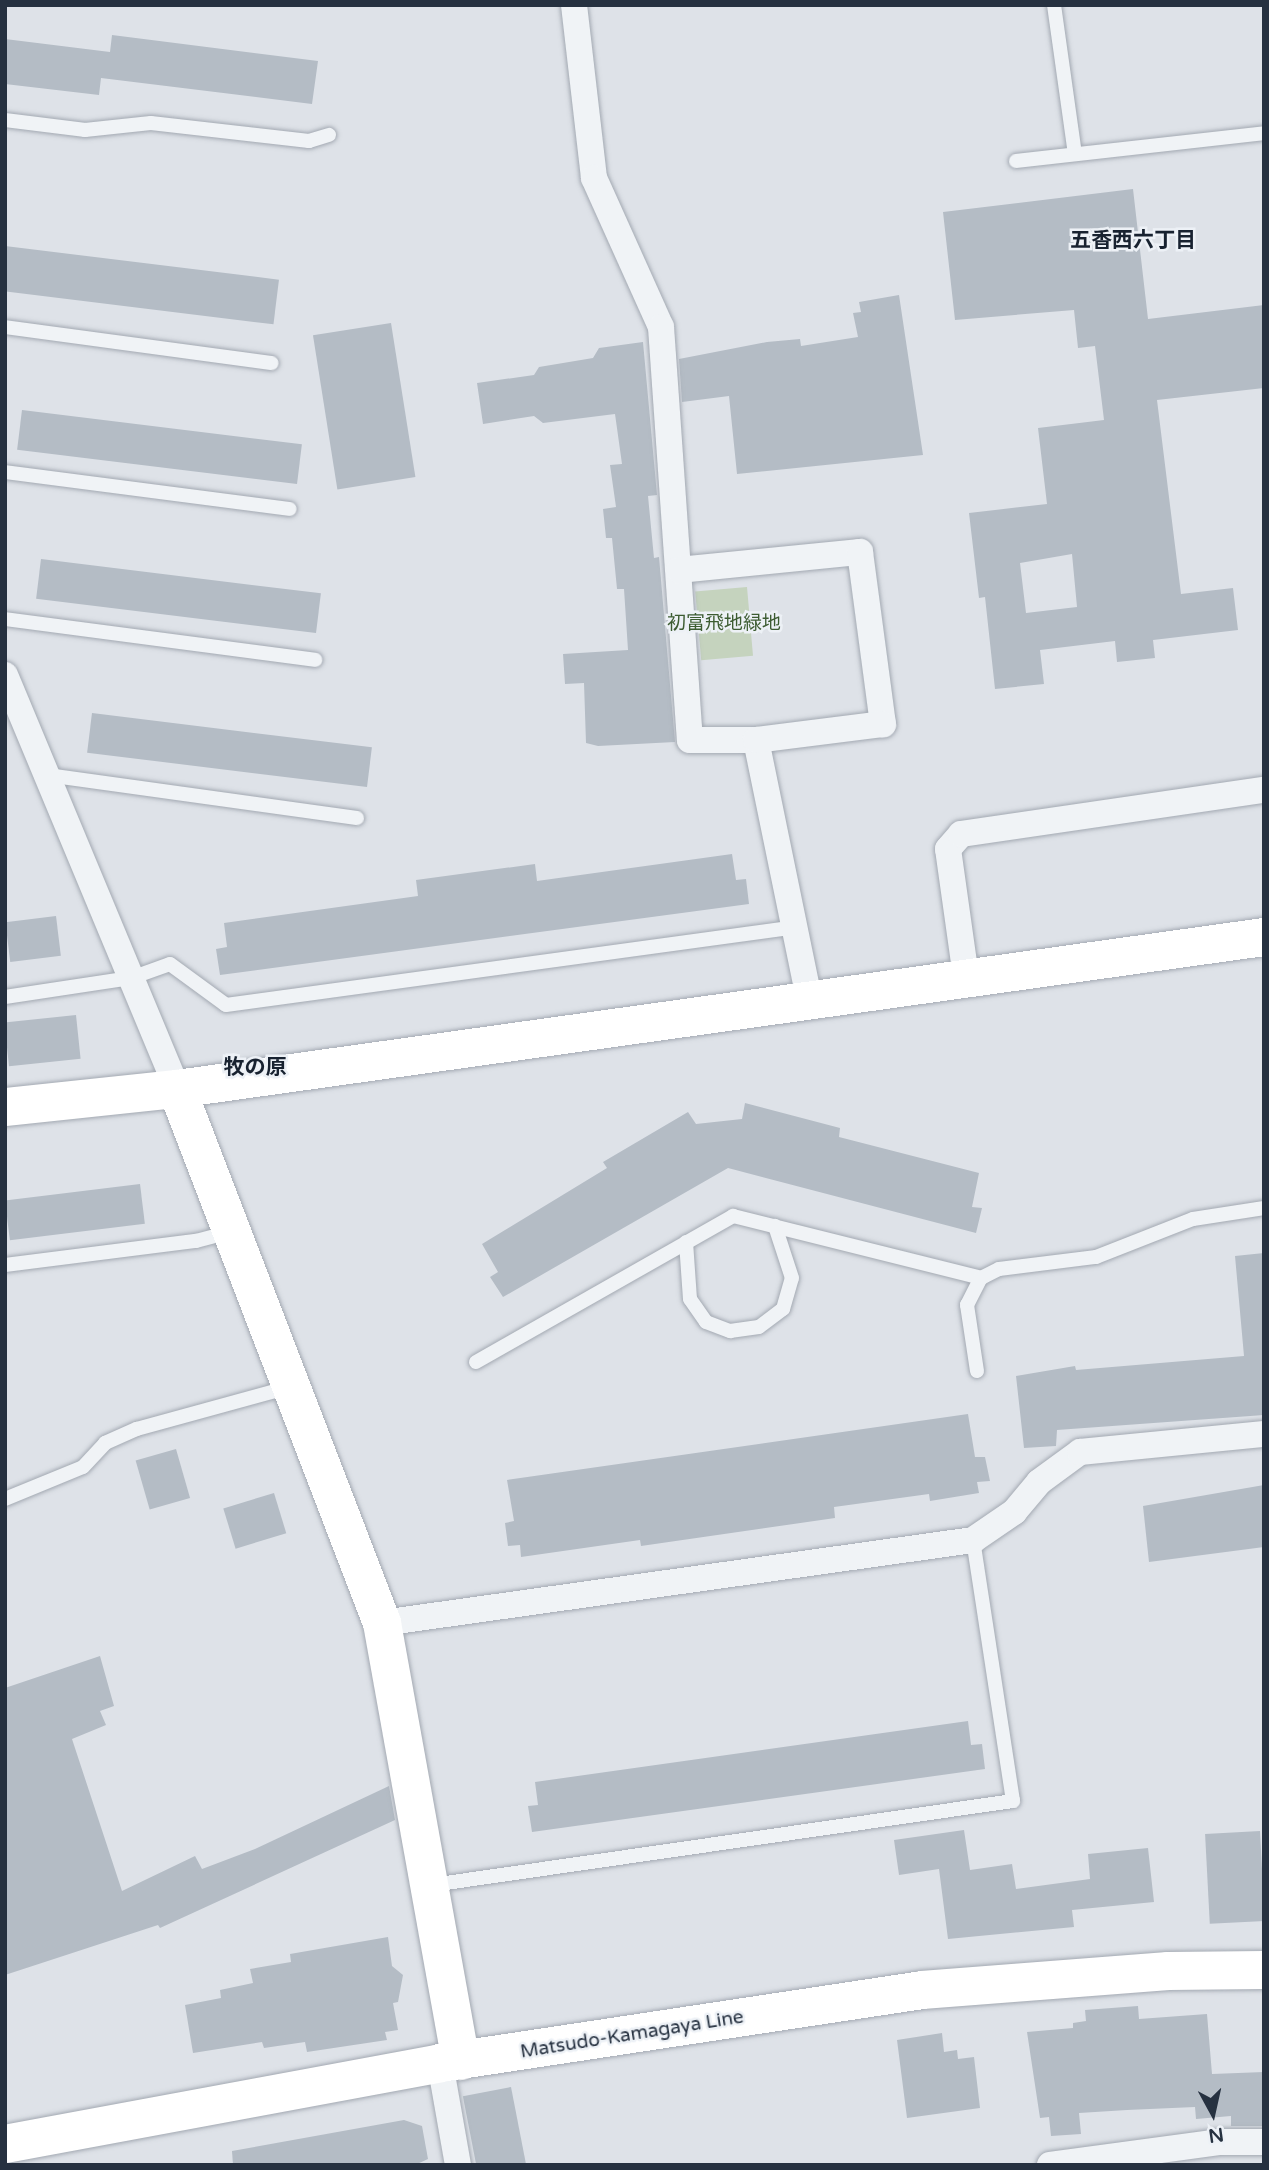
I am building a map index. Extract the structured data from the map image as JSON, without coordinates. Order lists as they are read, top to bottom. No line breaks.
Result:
{"streets":{"street":["Matsudo-Kamagaya Line"]},"districts":["五香西六丁目","牧の原"],"parks":["初富飛地緑地"],"north":"bottom"}
